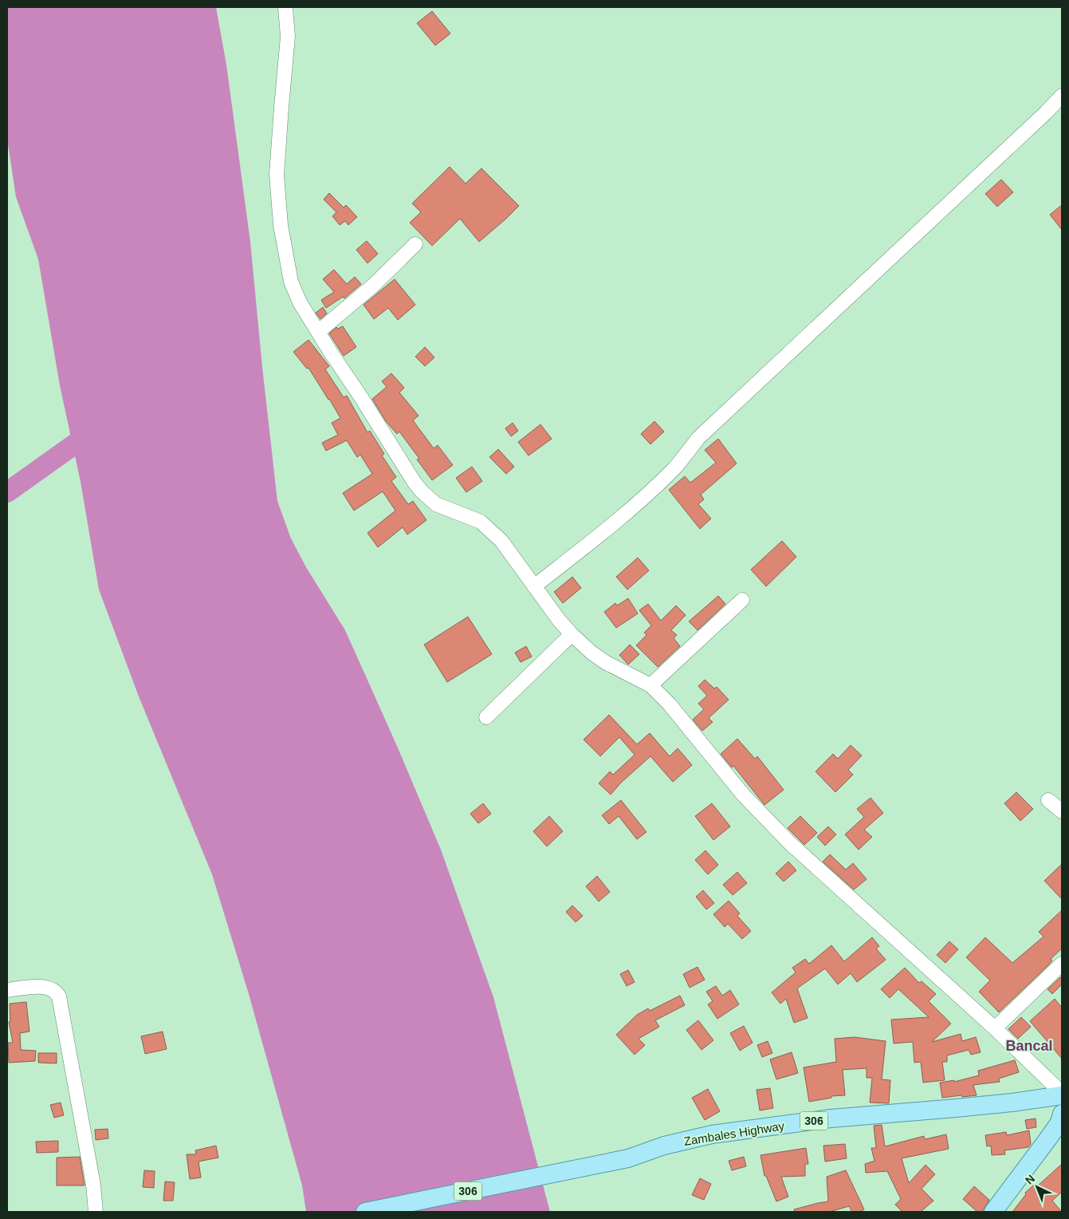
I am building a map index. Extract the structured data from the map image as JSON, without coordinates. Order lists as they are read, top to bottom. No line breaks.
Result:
{"streets":{"main road":["306","Zambales Highway"]},"districts":["Bancal"],"north":"top left"}
